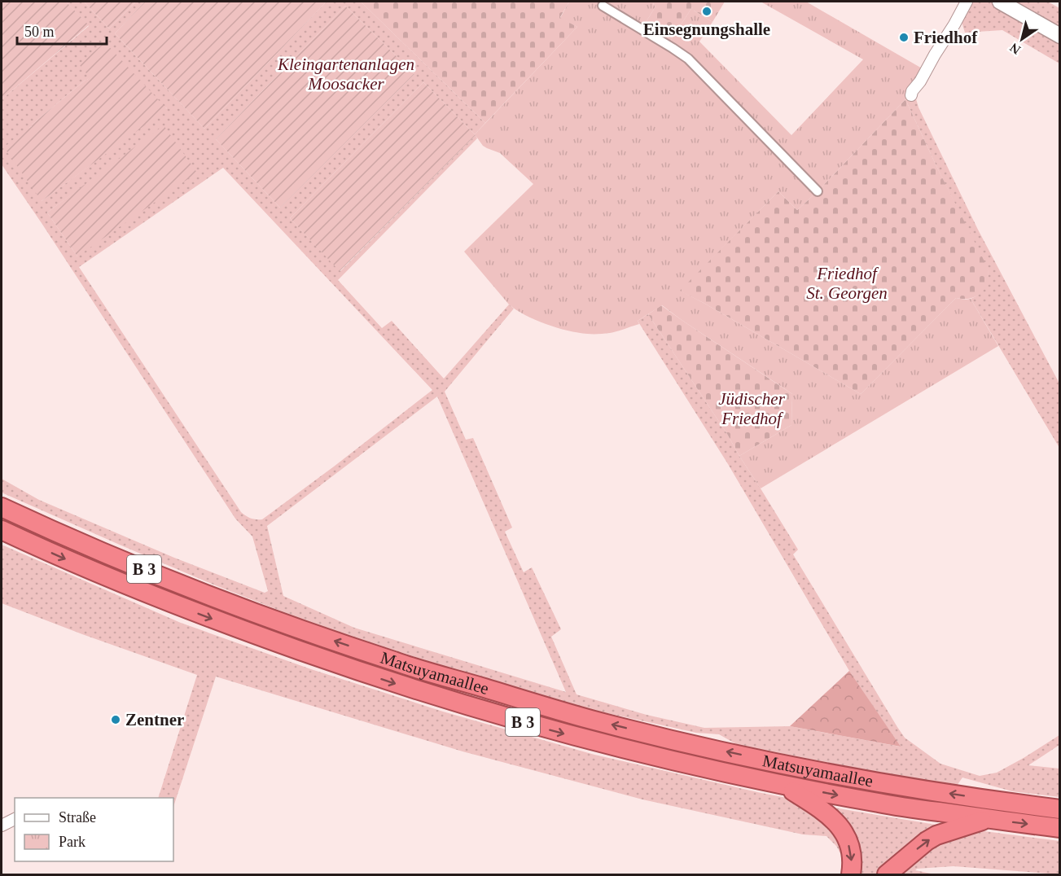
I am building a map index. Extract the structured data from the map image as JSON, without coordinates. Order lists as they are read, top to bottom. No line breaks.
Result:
{"streets":{"highway":["B 3","Matsuyamaallee"]},"parks":["Kleingartenanlagen Moosacker","Friedhof St. Georgen","Jüdischer Friedhof"],"places":["Einsegnungshalle","Friedhof","Zentner"],"legend":["Straße","Park"],"scale_bar":"50 m","north":"bottom left"}
